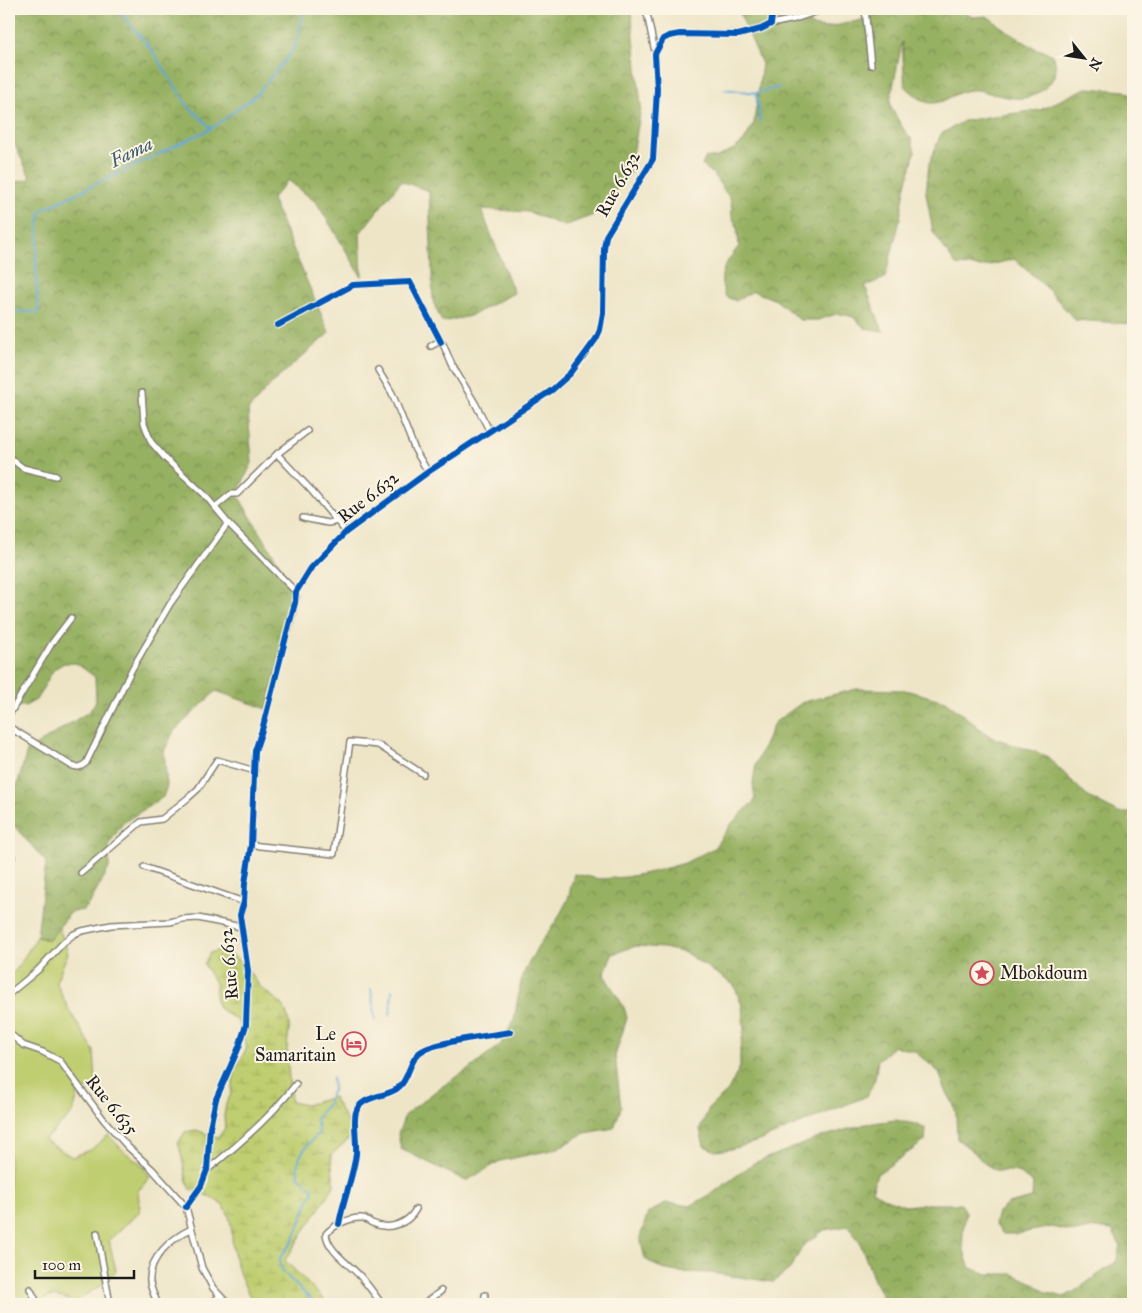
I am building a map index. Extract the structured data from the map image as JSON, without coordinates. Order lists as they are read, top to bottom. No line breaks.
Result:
{"streets":{"street":["Rue 6.632","Rue 6.635"]},"crossings":[["Rue 6.632","Rue 6.635"]],"water":["Fama"],"places":{"place":["Mbokdoum"],"hotel":["Le Samaritain"]},"scale_bar":"100 m","north":"bottom right"}
